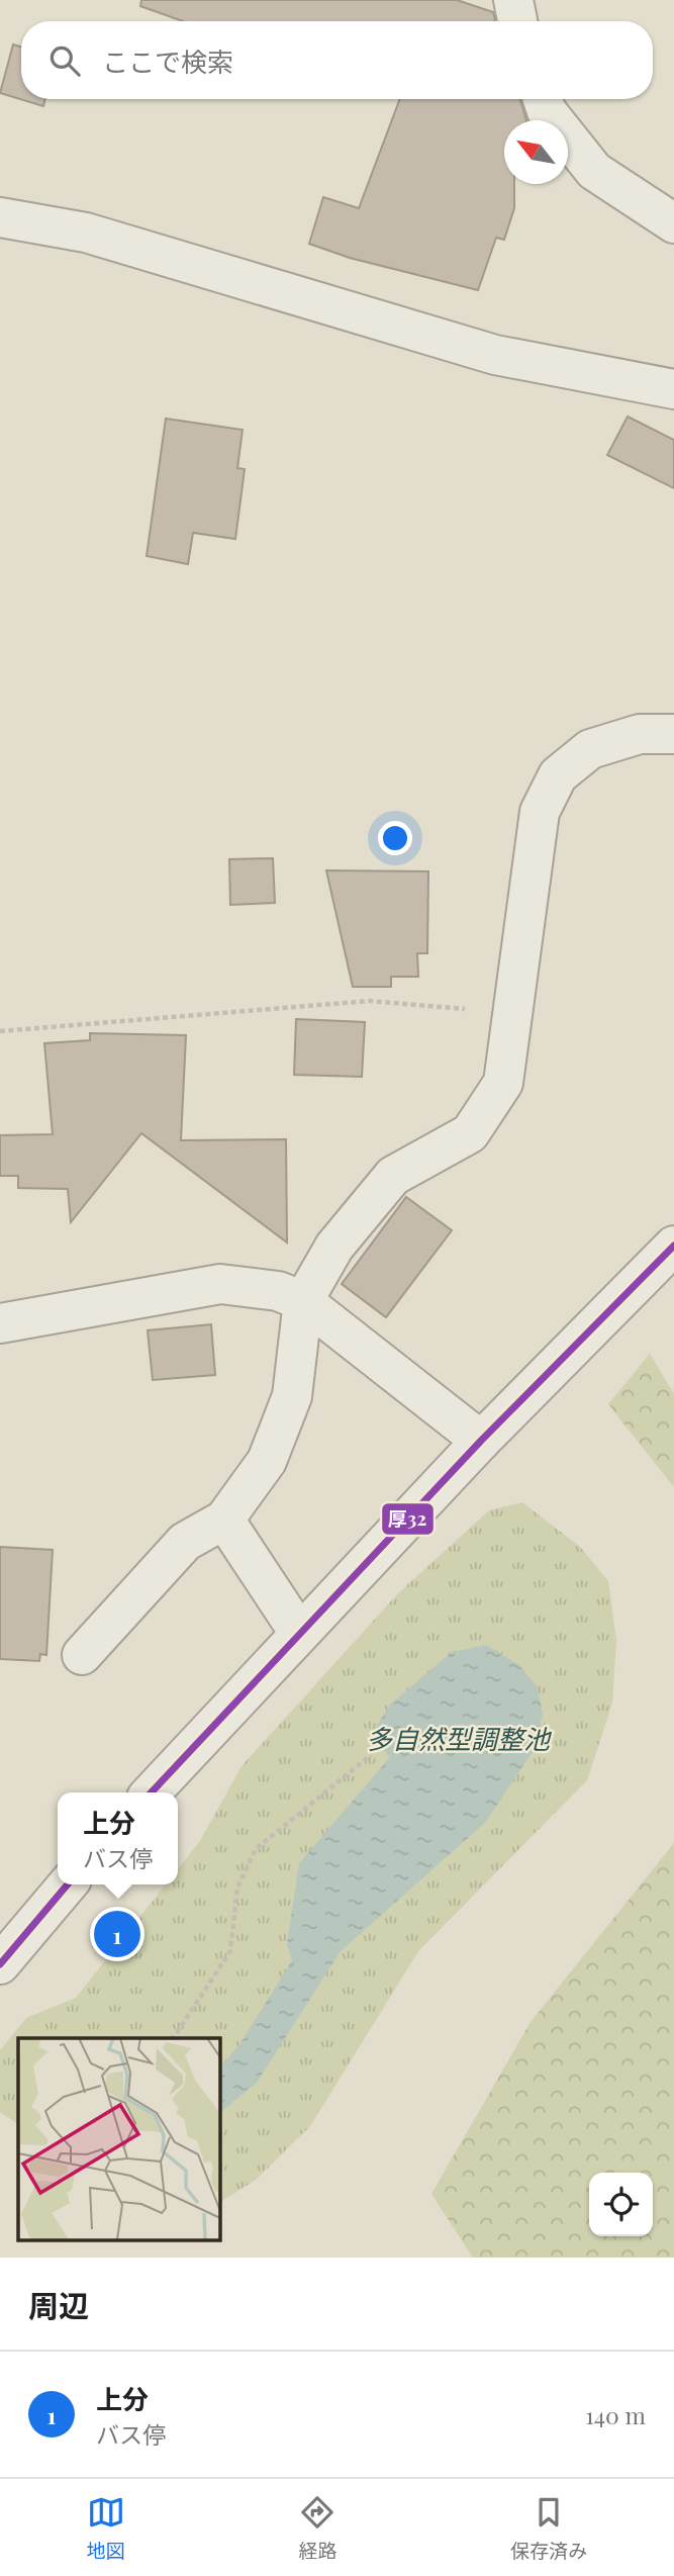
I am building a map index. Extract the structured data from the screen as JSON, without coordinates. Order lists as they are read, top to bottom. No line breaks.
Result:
{"water":["多自然型調整池"],"lines":["transit line 厚32"],"north":"top left","page":{"search":"ここで検索","popup":["上分","バス停"],"pins":"1","heading":"周辺","list":[{"mark":"1","name":"上分","note":"バス停","value":"140 m"}],"nav":["地図","経路","保存済み"]}}
